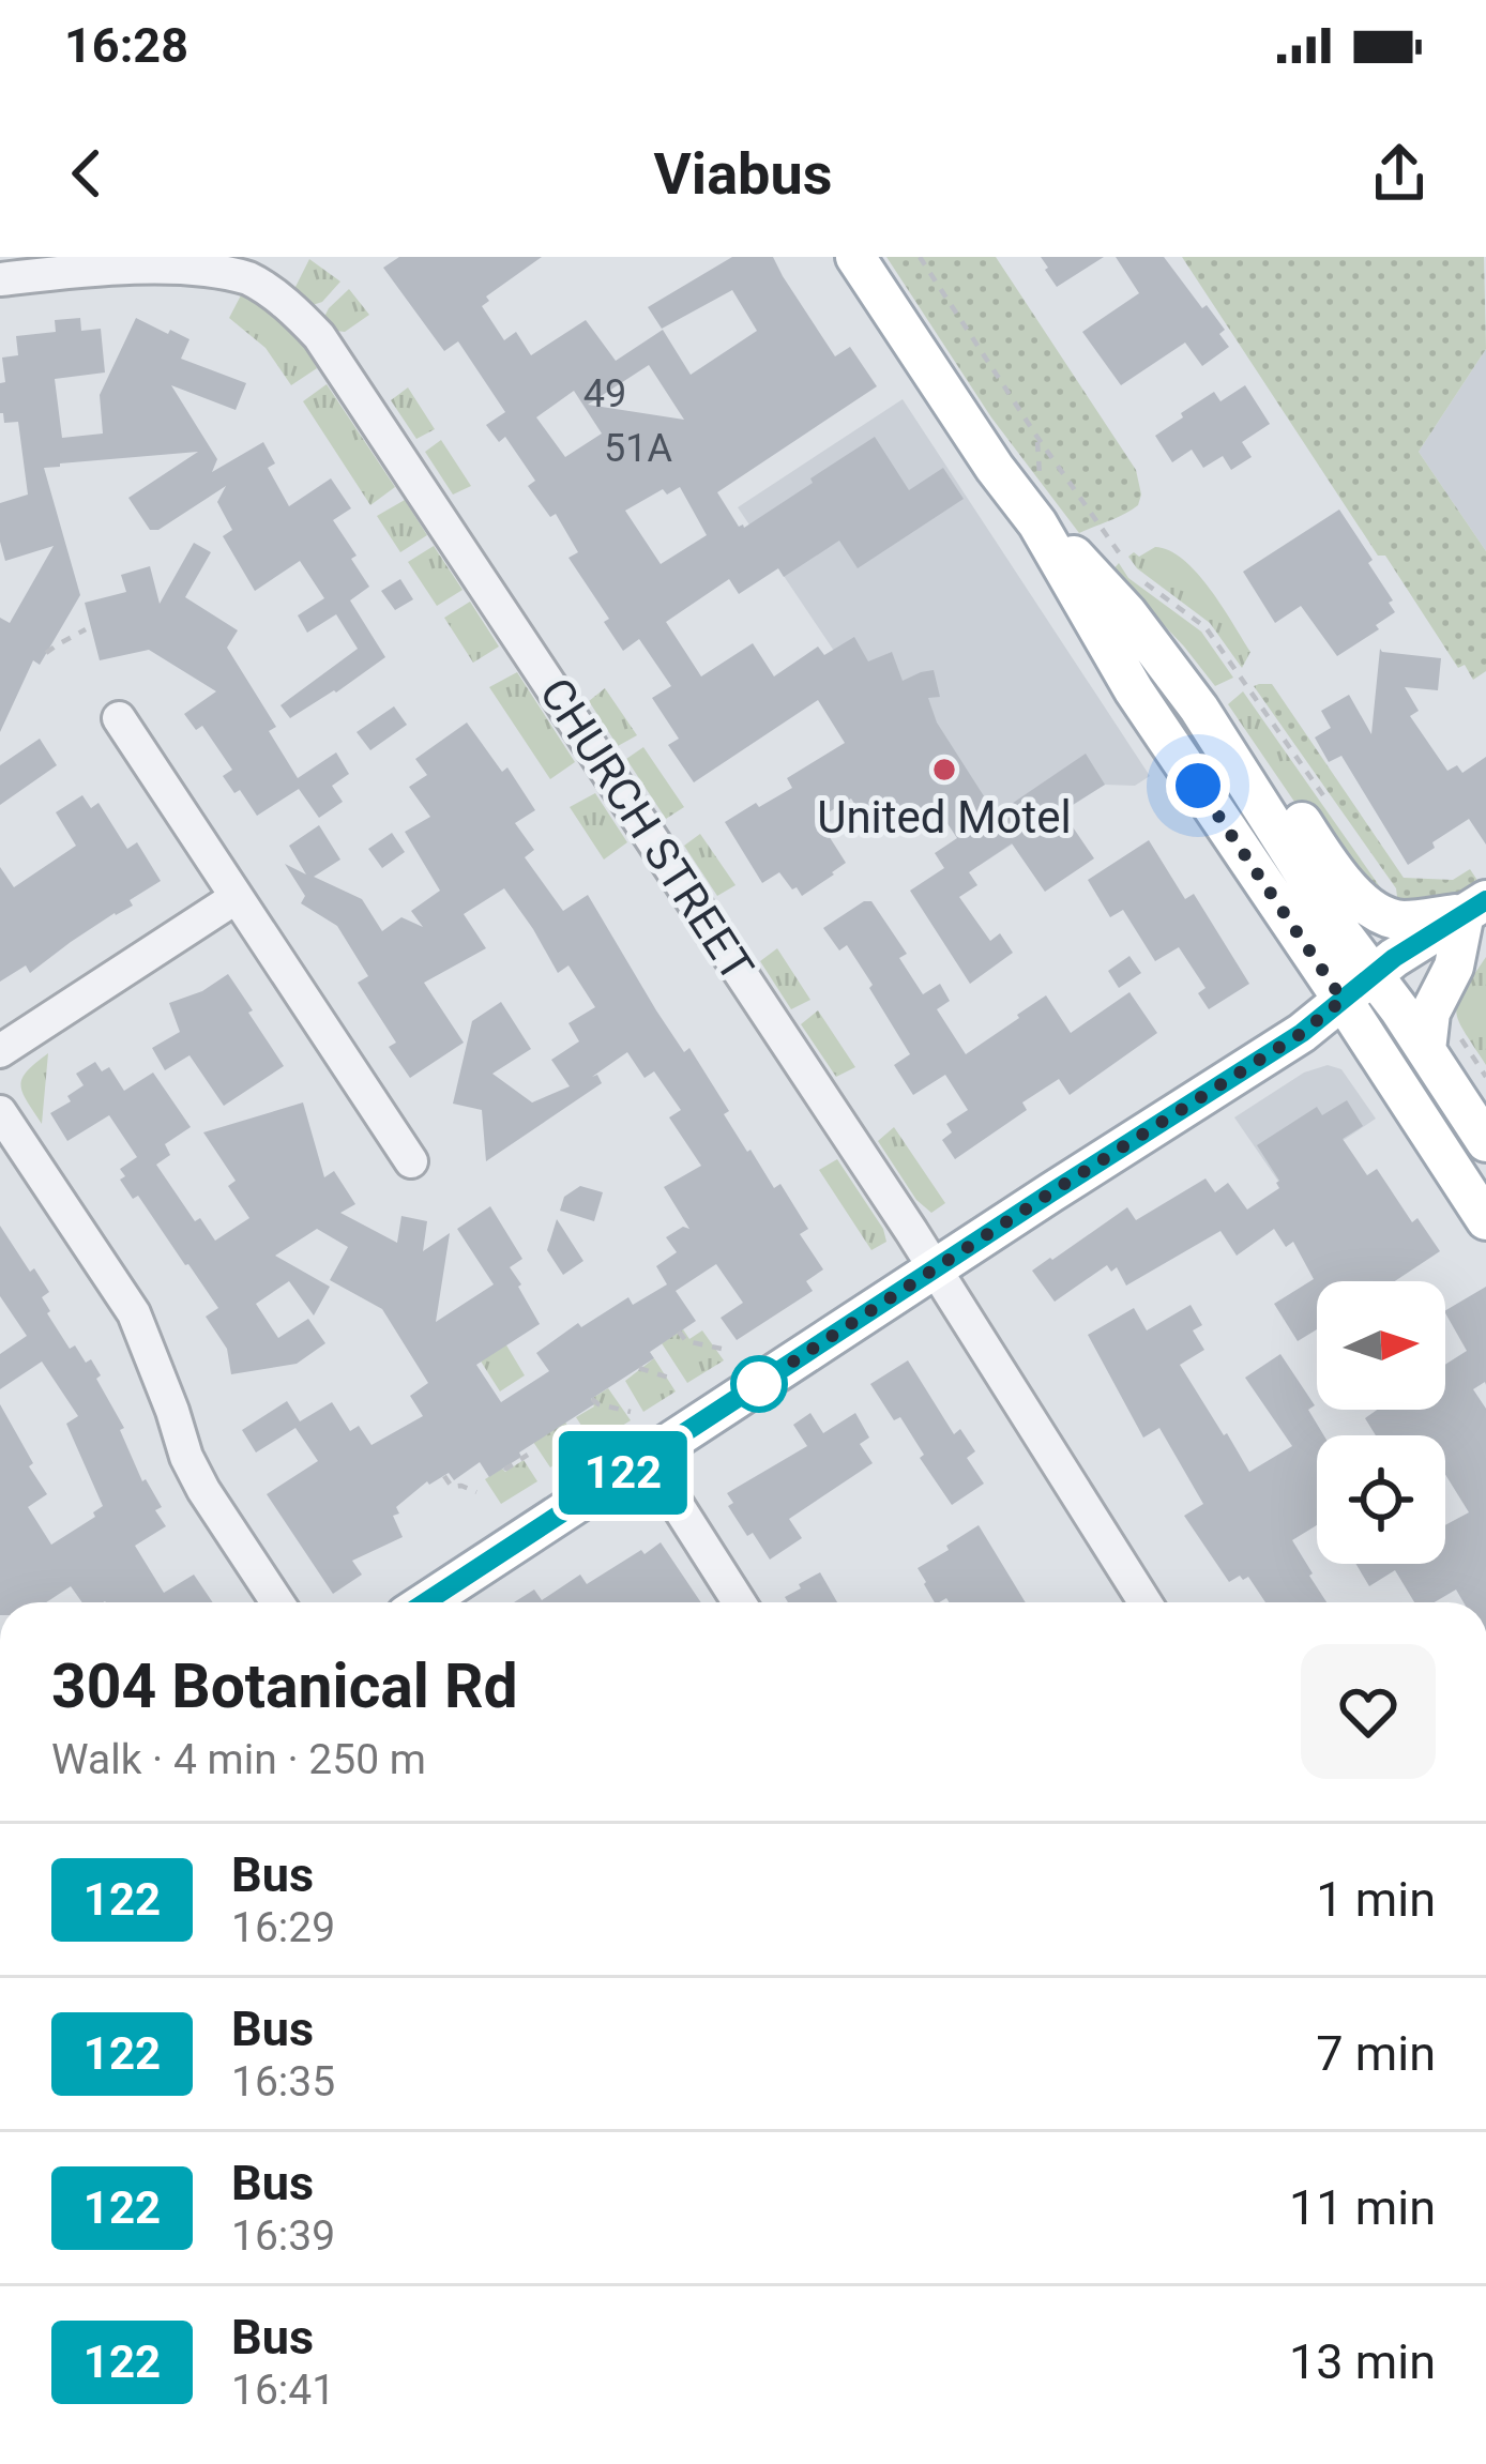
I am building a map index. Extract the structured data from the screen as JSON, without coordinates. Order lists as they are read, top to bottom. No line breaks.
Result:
{"streets":{"street":["CHURCH STREET"]},"places":["United Motel"],"lines":["bus line 122"],"house_numbers":["49","51A"],"north":"right","page":{"status":"16:28","header":"Viabus","on_map":"122","heading":["304 Botanical Rd","Walk · 4 min · 250 m"],"list":[{"mark":"122","name":"Bus","note":"16:29","value":"1 min"},{"mark":"122","name":"Bus","note":"16:35","value":"7 min"},{"mark":"122","name":"Bus","note":"16:39","value":"11 min"},{"mark":"122","name":"Bus","note":"16:41","value":"13 min"}]}}
